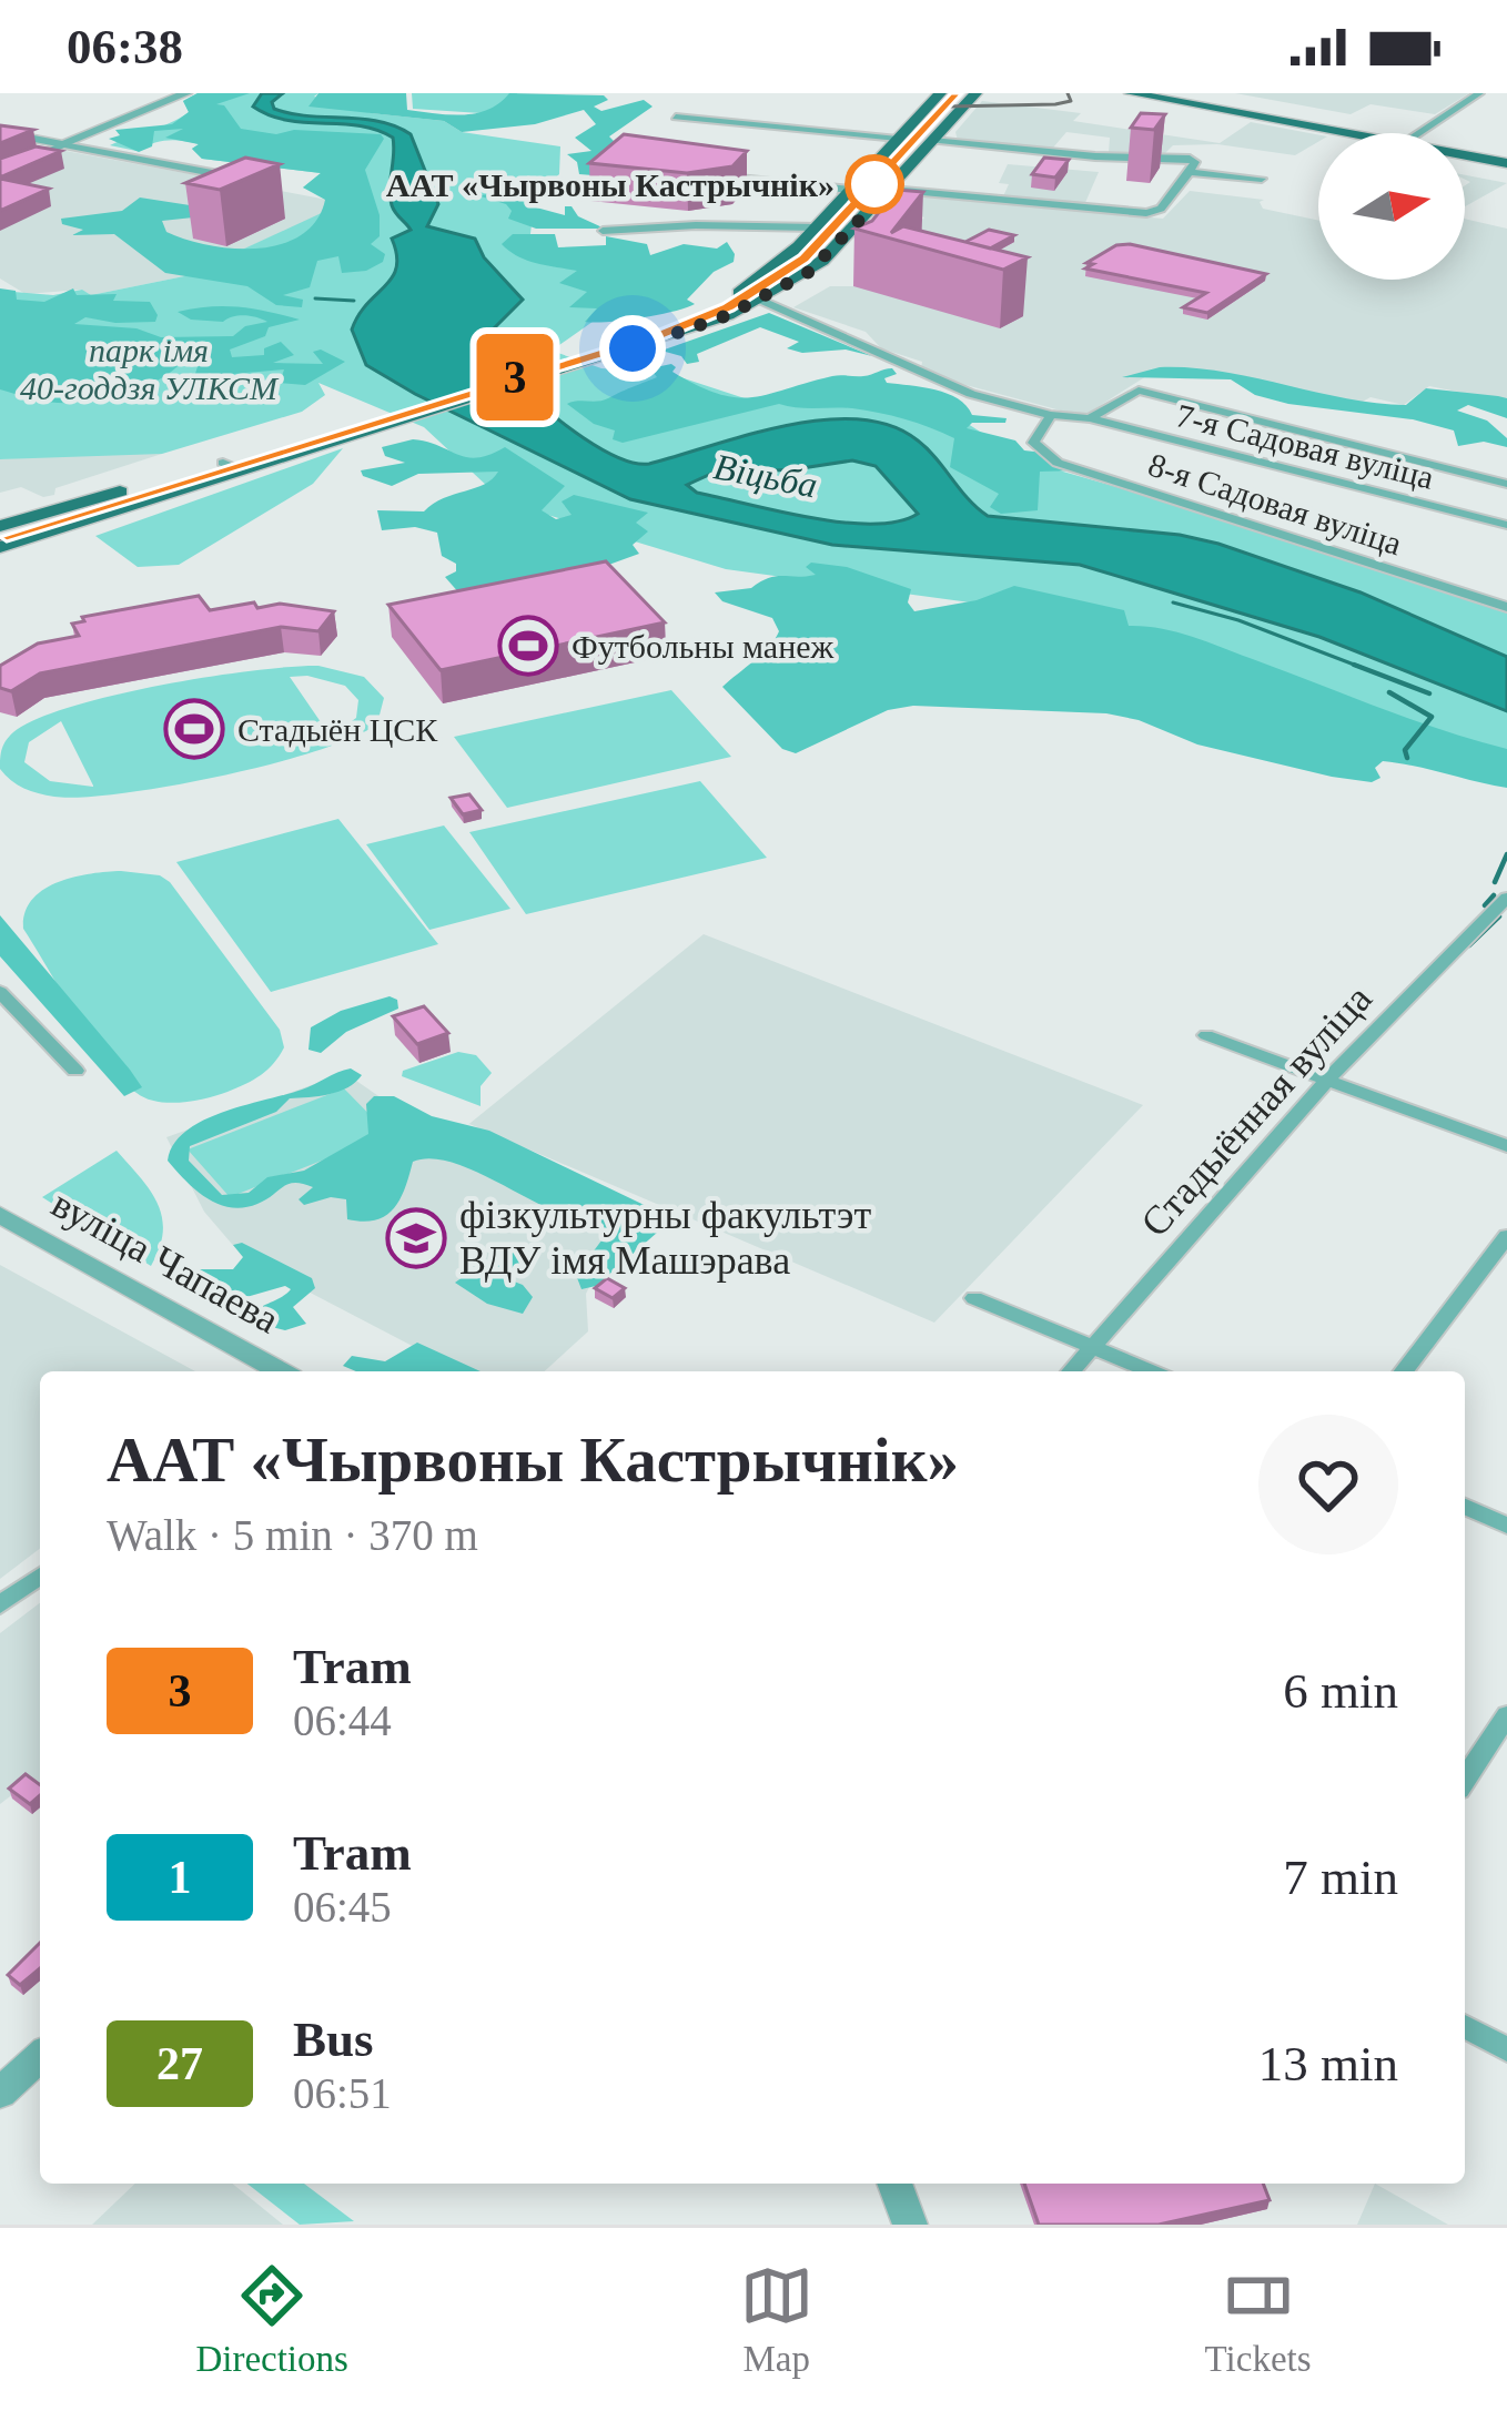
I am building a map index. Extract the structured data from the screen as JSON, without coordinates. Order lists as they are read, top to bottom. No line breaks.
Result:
{"streets":{"street":["7-я Садовая вуліца","8-я Садовая вуліца","Стадыённая вуліца","вуліца Чапаева"]},"crossings":[["7-я Садовая вуліца","8-я Садовая вуліца"]],"water":["Віцьба"],"parks":["парк імя 40-годдзя УЛКСМ"],"places":{"other":["ААТ «Чырвоны Кастрычнік»"],"sports":["Футбольны манеж","Стадыён ЦСК"],"school or university":["фізкультурны факультэт ВДУ імя Машэрава"]},"lines":["tram line 3"],"north":"right","page":{"status":"06:38","on_map":"3","heading":["ААТ «Чырвоны Кастрычнік»","Walk · 5 min · 370 m"],"list":[{"mark":"3","name":"Tram","note":"06:44","value":"6 min"},{"mark":"1","name":"Tram","note":"06:45","value":"7 min"},{"mark":"27","name":"Bus","note":"06:51","value":"13 min"}],"tabs":["Directions","Map","Tickets"]}}
